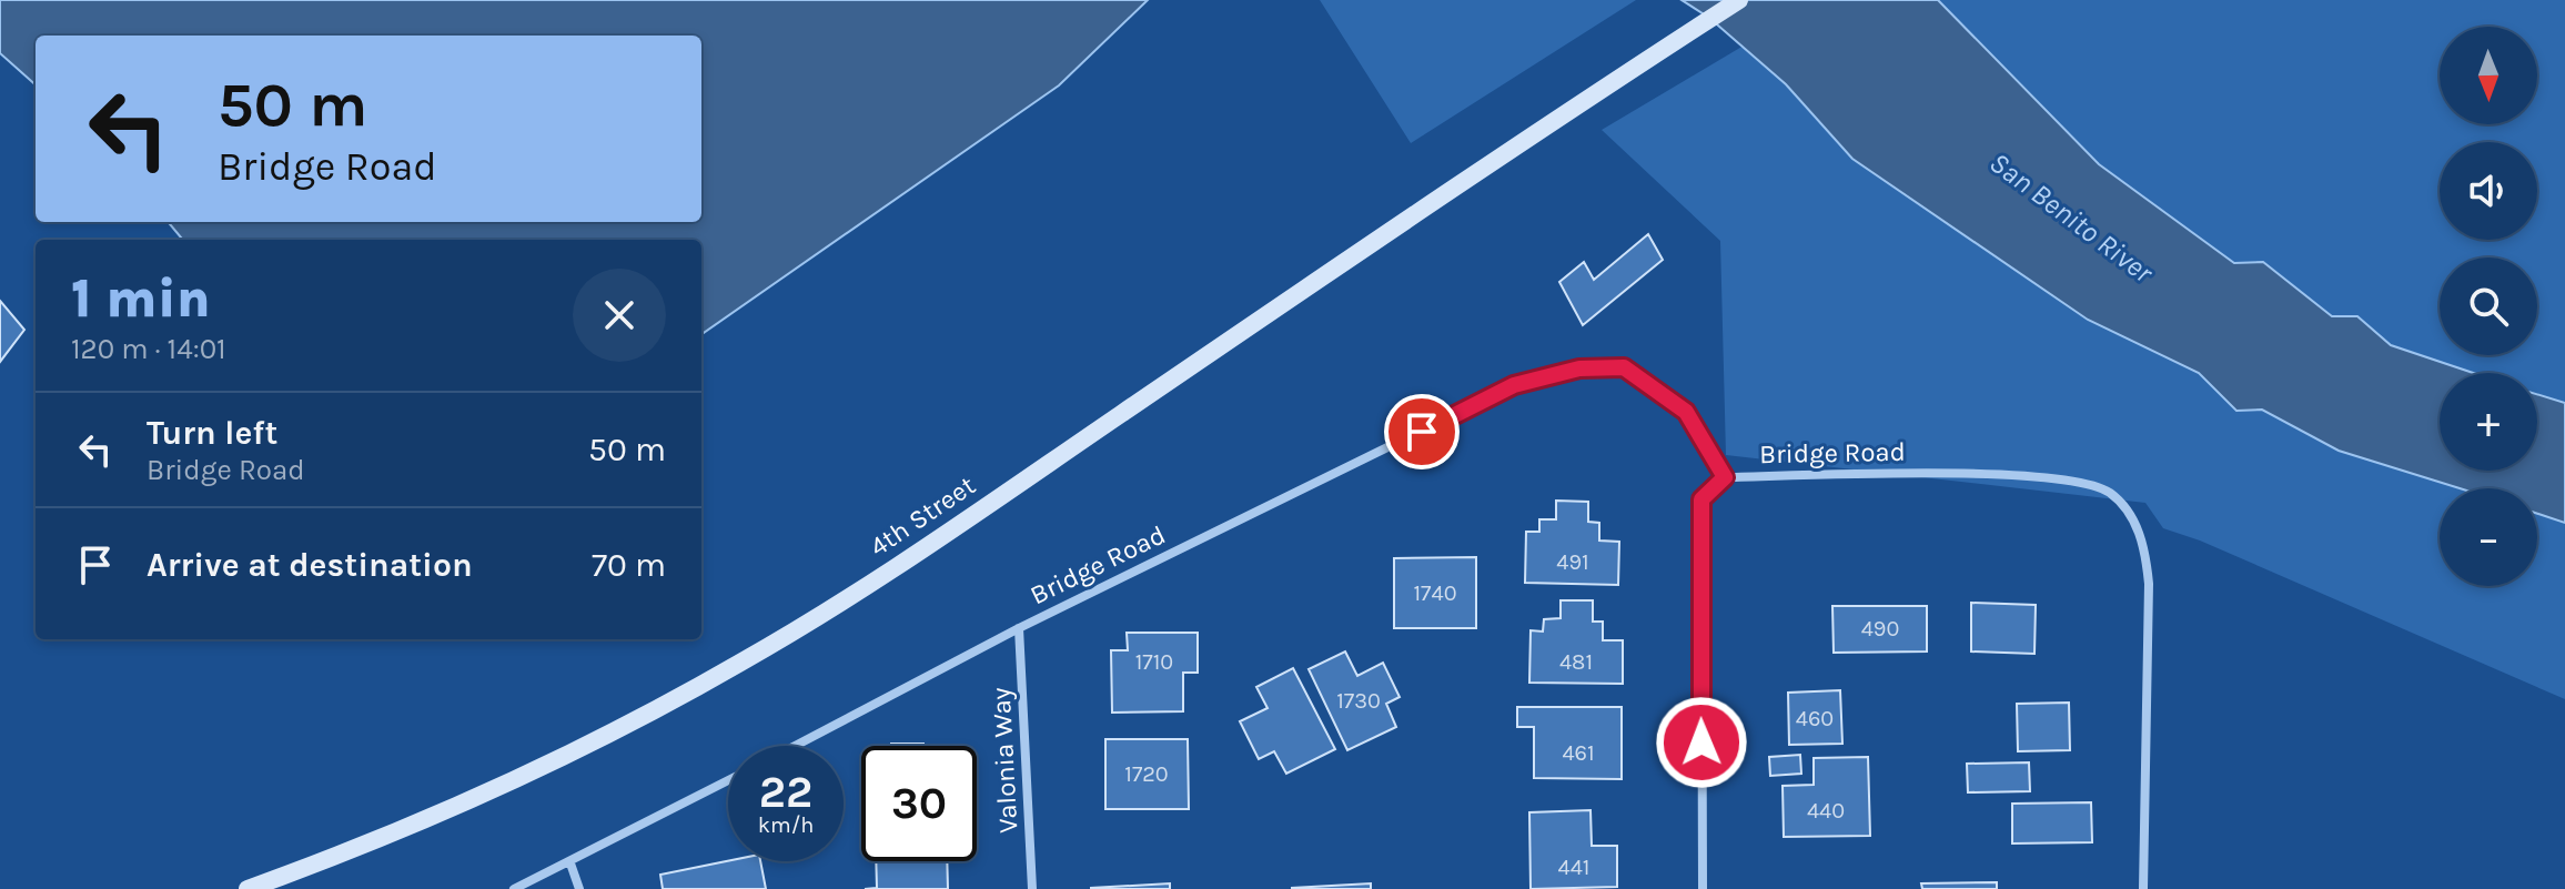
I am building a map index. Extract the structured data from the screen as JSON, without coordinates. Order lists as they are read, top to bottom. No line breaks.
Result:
{"streets":{"main road":["4th Street"],"street":["Bridge Road","Valonia Way"]},"crossings":[["Bridge Road","Valonia Way"]],"water":["San Benito River"],"house_numbers":["491","1740","490","1710","481","1730","460","461","1720","440","441"],"north":"bottom","page":{"map_buttons":["+","−"],"turn":["50 m","Bridge Road"],"heading":["1 min","120 m · 14:01"],"list":[{"name":"Turn left","note":"Bridge Road","value":"50 m"},{"name":"Arrive at destination","value":"70 m"}],"speed":"22 km/h","limit":"30"}}
